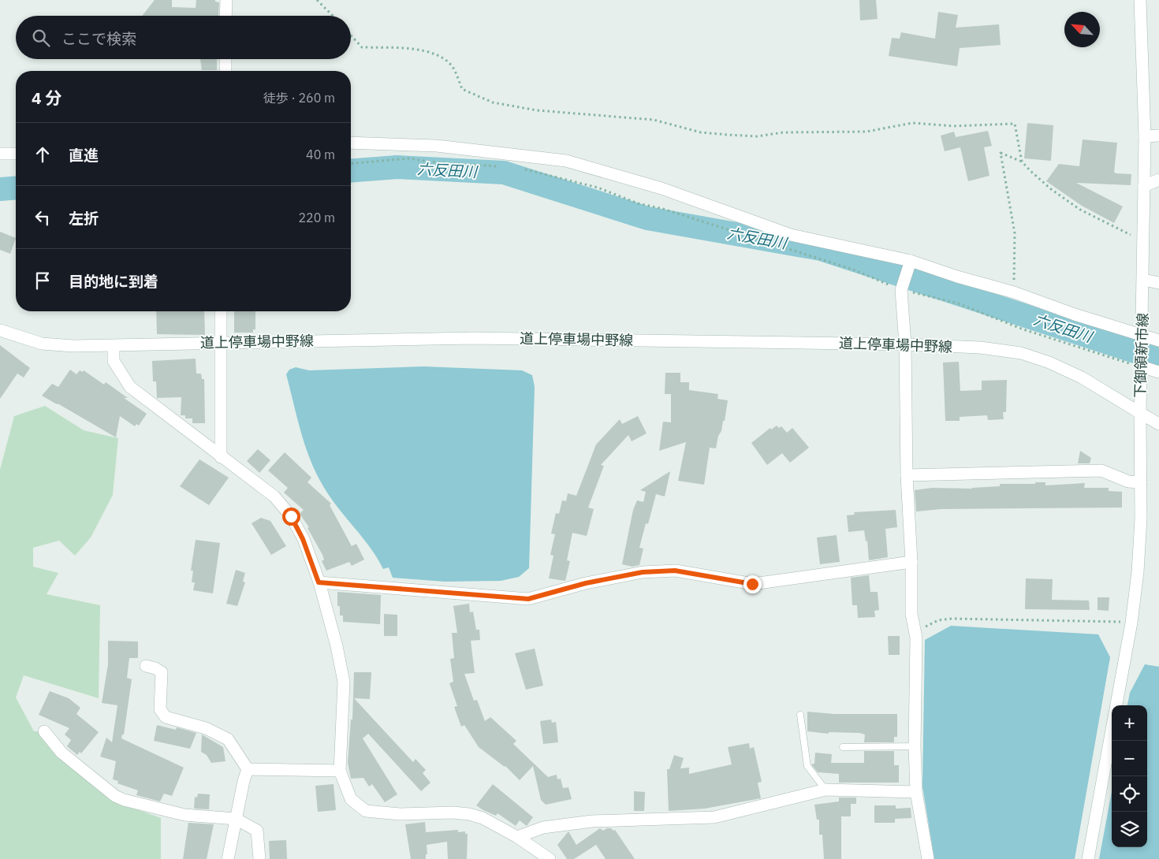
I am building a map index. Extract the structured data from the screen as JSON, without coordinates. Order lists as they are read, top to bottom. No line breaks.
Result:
{"streets":{"street":["道上停車場中野線","下御領新市線"]},"crossings":[["道上停車場中野線","下御領新市線"]],"water":["六反田川"],"north":"top left","page":{"search":"ここで検索","heading":["4 分","徒歩 · 260 m"],"list":[["直進","40 m"],["左折","220 m"],"目的地に到着"],"map_buttons":["+","−"]}}
